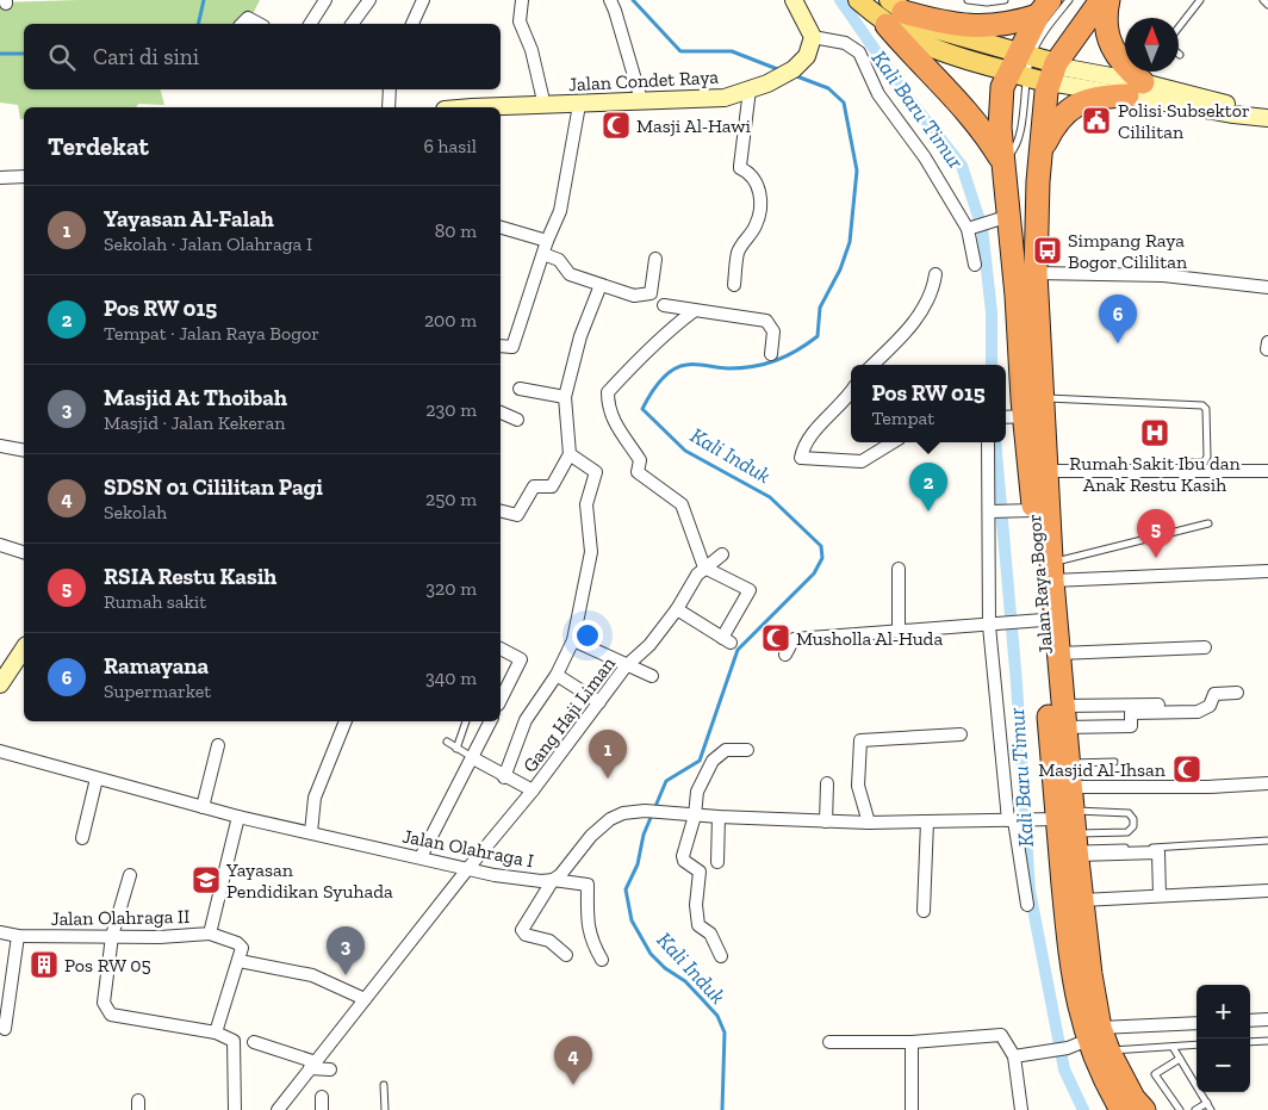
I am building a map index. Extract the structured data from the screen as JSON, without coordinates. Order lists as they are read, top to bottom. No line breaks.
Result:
{"streets":{"highway":["Jalan Raya Bogor"],"street":["Jalan Condet Raya","Gang Haji Liman","Jalan Olahraga I","Jalan Olahraga II"]},"crossings":[["Jalan Raya Bogor","Jalan Olahraga I"],["Gang Haji Liman","Jalan Olahraga I"],["Jalan Olahraga I","Jalan Olahraga II"]],"water":["Kali Baru Timur","Kali Induk"],"places":{"public building":["Polisi Subsektor Cililitan"],"mosque":["Masji Al-Hawi","Musholla Al-Huda","Masjid Al-Ihsan"],"bus stop":["Simpang Raya Bogor Cililitan"],"hospital":["Rumah Sakit Ibu dan Anak Restu Kasih"],"school or university":["Yayasan Pendidikan Syuhada"],"building":["Pos RW 05"]},"north":"top","page":{"search":"Cari di sini","heading":["Terdekat","6 hasil"],"list":[{"mark":"1","name":"Yayasan Al-Falah","note":"Sekolah · Jalan Olahraga I","value":"80 m"},{"mark":"2","name":"Pos RW 015","note":"Tempat · Jalan Raya Bogor","value":"200 m"},{"mark":"3","name":"Masjid At Thoibah","note":"Masjid · Jalan Kekeran","value":"230 m"},{"mark":"4","name":"SDSN 01 Cililitan Pagi","note":"Sekolah","value":"250 m"},{"mark":"5","name":"RSIA Restu Kasih","note":"Rumah sakit","value":"320 m"},{"mark":"6","name":"Ramayana","note":"Supermarket","value":"340 m"}],"pins":["6","2","5","1","3","4"],"popup":["Pos RW 015","Tempat"],"map_buttons":["+","−"]}}
